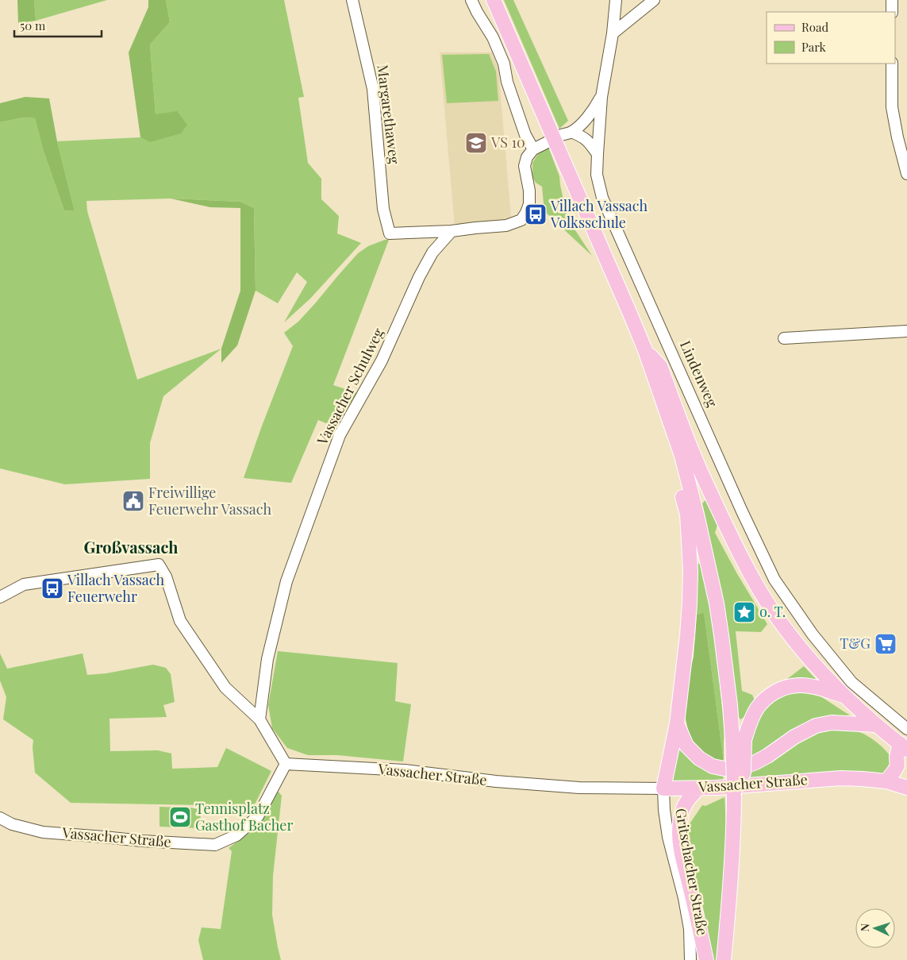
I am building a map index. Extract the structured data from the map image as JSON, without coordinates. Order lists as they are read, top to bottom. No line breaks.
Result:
{"streets":{"main road":["Vassacher Straße"],"street":["Margarethaweg","Lindenweg","Vassacher Schulweg","Gritschacher Straße"]},"crossings":[["Margarethaweg","Vassacher Schulweg"],["Vassacher Straße","Gritschacher Straße"]],"districts":["Großvassach"],"places":{"school or university":["VS 10"],"bus stop":["Villach Vassach Volksschule","Villach Vassach Feuerwehr"],"public building":["Freiwillige Feuerwehr Vassach"],"place":["o. T."],"supermarket":["T&G"],"sports":["Tennisplatz Gasthof Bacher"]},"legend":["Road","Park"],"scale_bar":"50 m","north":"left"}
